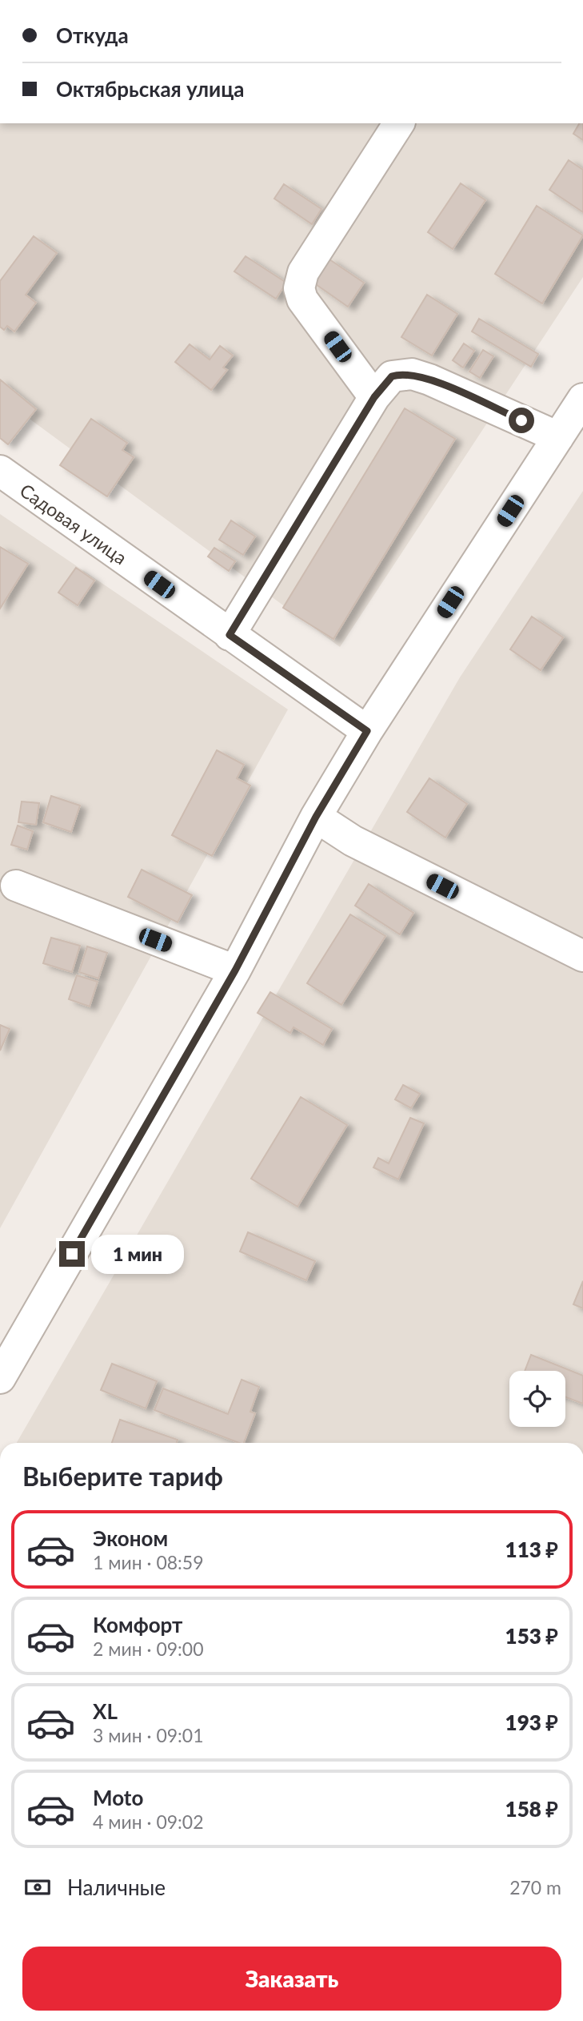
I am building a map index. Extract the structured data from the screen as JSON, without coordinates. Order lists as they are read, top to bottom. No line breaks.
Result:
{"streets":{"street":["Садовая улица"]},"page":{"banner":["Откуда","Октябрьская улица"],"bubble":"1 мин","heading":"Выберите тариф","list":[{"name":"Эконом","note":"1 мин · 08:59","value":"113 ₽"},{"name":"Комфорт","note":"2 мин · 09:00","value":"153 ₽"},{"name":"XL","note":"3 мин · 09:01","value":"193 ₽"},{"name":"Moto","note":"4 мин · 09:02","value":"158 ₽"}],"pay":["Наличные","270 m"],"buttons":"Заказать"}}
